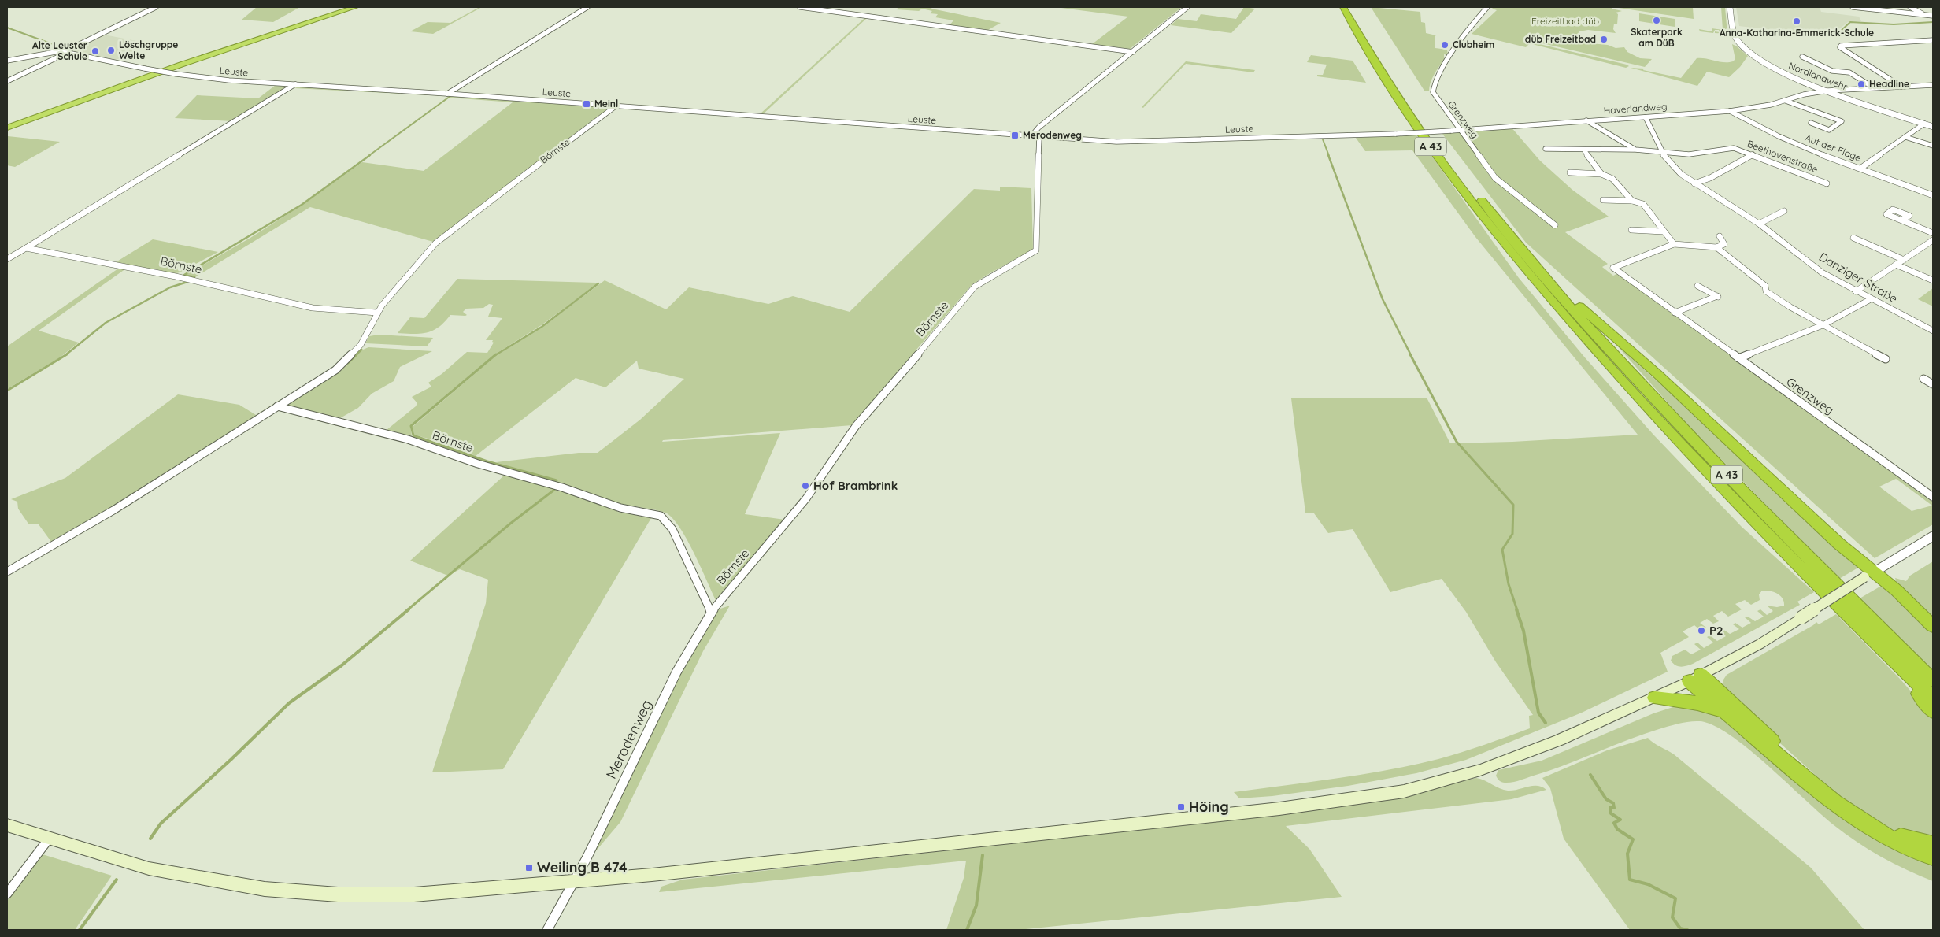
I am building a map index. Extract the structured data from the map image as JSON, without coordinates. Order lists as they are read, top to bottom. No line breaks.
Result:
{"streets":{"highway":["A 43"],"street":["Leuste","Nordlandwehr","Haverlandweg","Grenzweg","Auf der Flage","Börnste","Beethovenstraße","Danziger Straße","Merodenweg"]},"crossings":[["Leuste","Haverlandweg"],["Leuste","Börnste"],["Nordlandwehr","Haverlandweg"],["Haverlandweg","Grenzweg"],["Haverlandweg","Auf der Flage"],["Haverlandweg","Danziger Straße"],["Börnste","Merodenweg"],["Beethovenstraße","Danziger Straße"]],"parks":["Freizeitbad düb"],"places":{"other":["Skaterpark am DüB","Anna-Katharina-Emmerick-Schule","düb Freizeitbad","Clubheim","Löschgruppe Welte","Alte Leuster Schule","Headline","Hof Brambrink","P2"],"transit":["Meinl","Merodenweg","Höing","Weiling B 474"]}}
